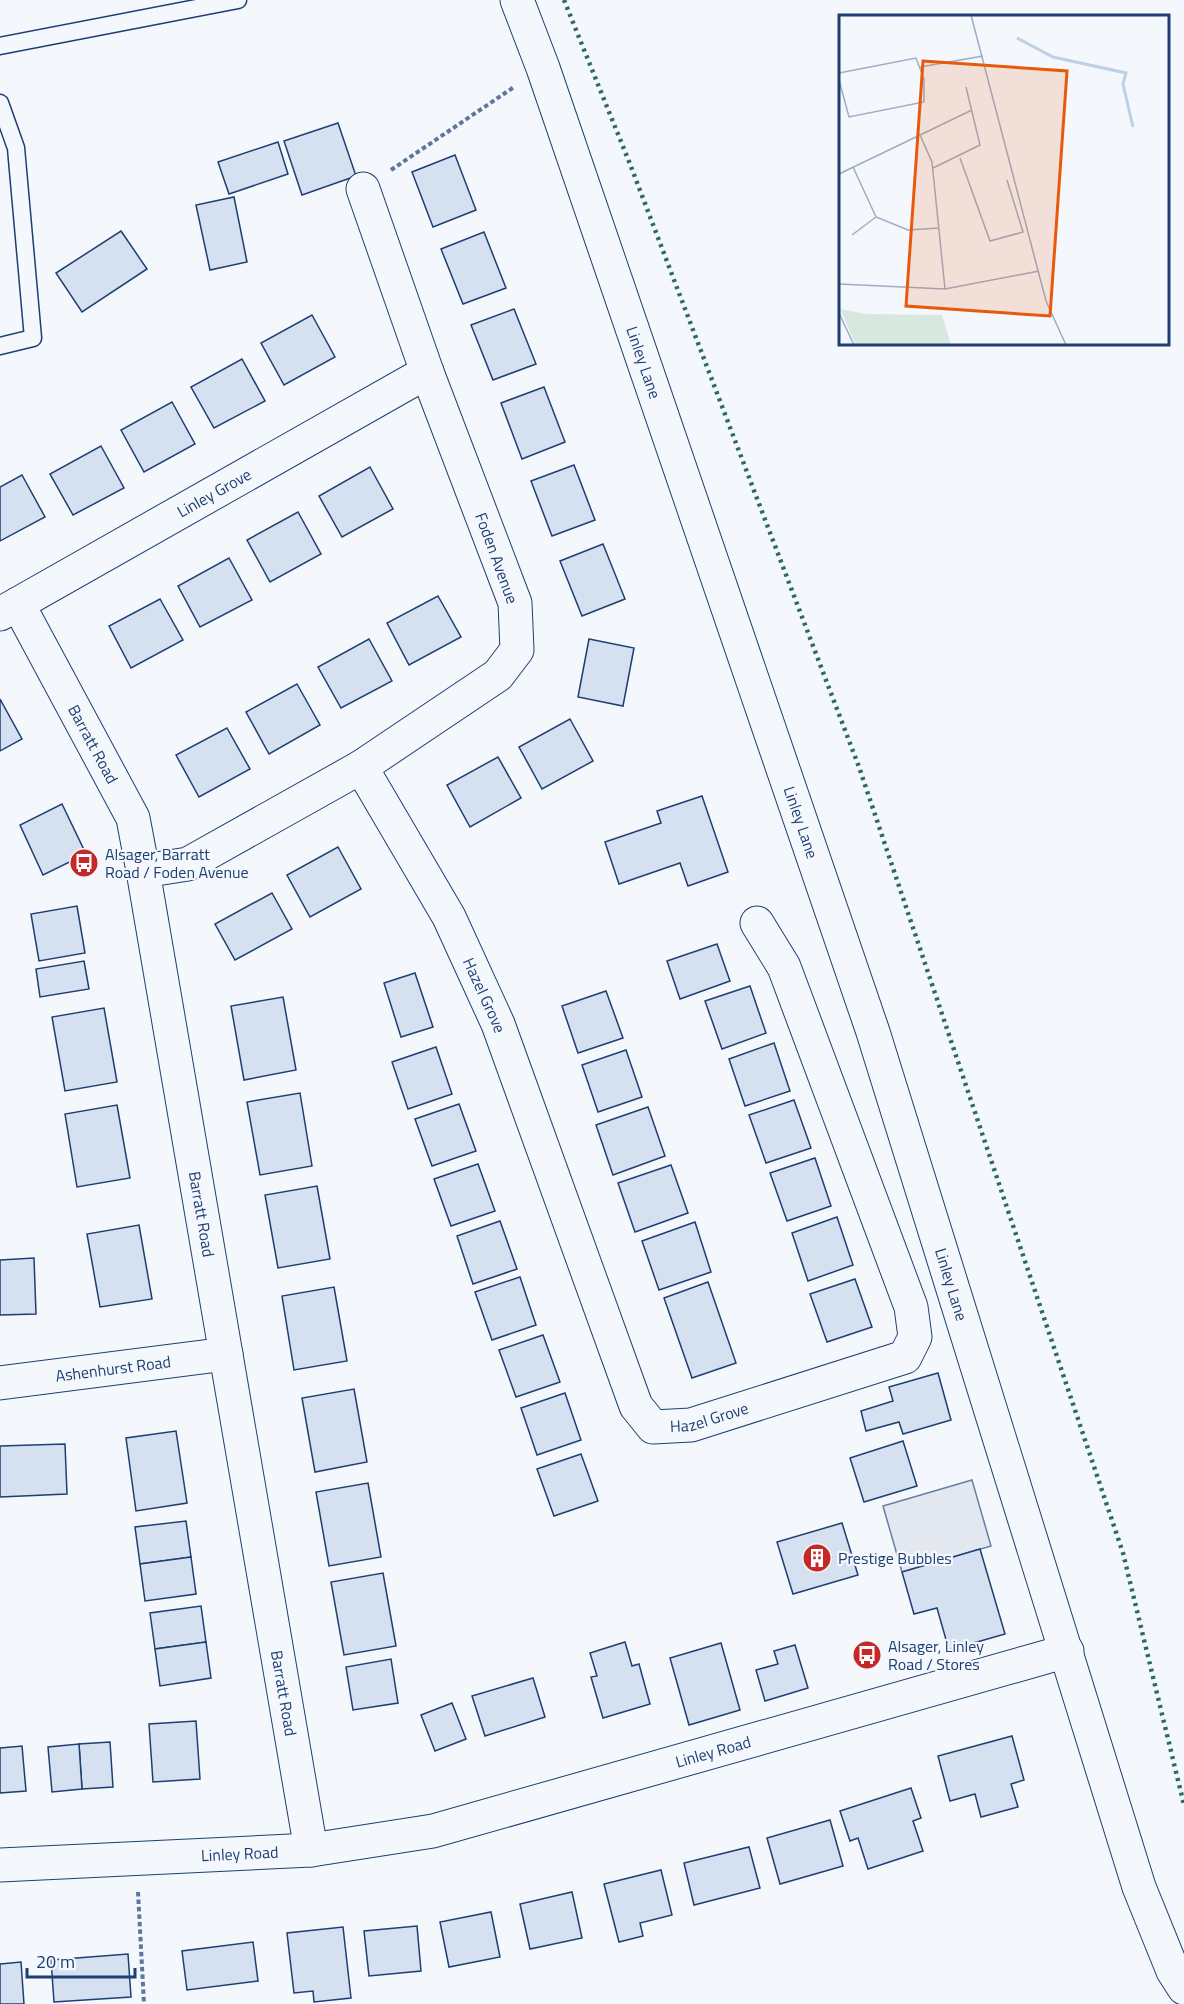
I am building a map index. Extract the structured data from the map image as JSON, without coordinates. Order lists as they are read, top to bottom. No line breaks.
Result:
{"streets":{"street":["Linley Lane","Linley Grove","Foden Avenue","Barratt Road","Hazel Grove","Ashenhurst Road","Linley Road"]},"crossings":[["Linley Lane","Linley Road"],["Linley Grove","Foden Avenue"],["Linley Grove","Barratt Road"],["Foden Avenue","Barratt Road"],["Foden Avenue","Hazel Grove"],["Barratt Road","Ashenhurst Road"],["Barratt Road","Linley Road"]],"places":{"bus stop":["Alsager, Barratt Road / Foden Avenue","Alsager, Linley Road / Stores"],"building":["Prestige Bubbles"]},"scale_bar":"20 m"}
